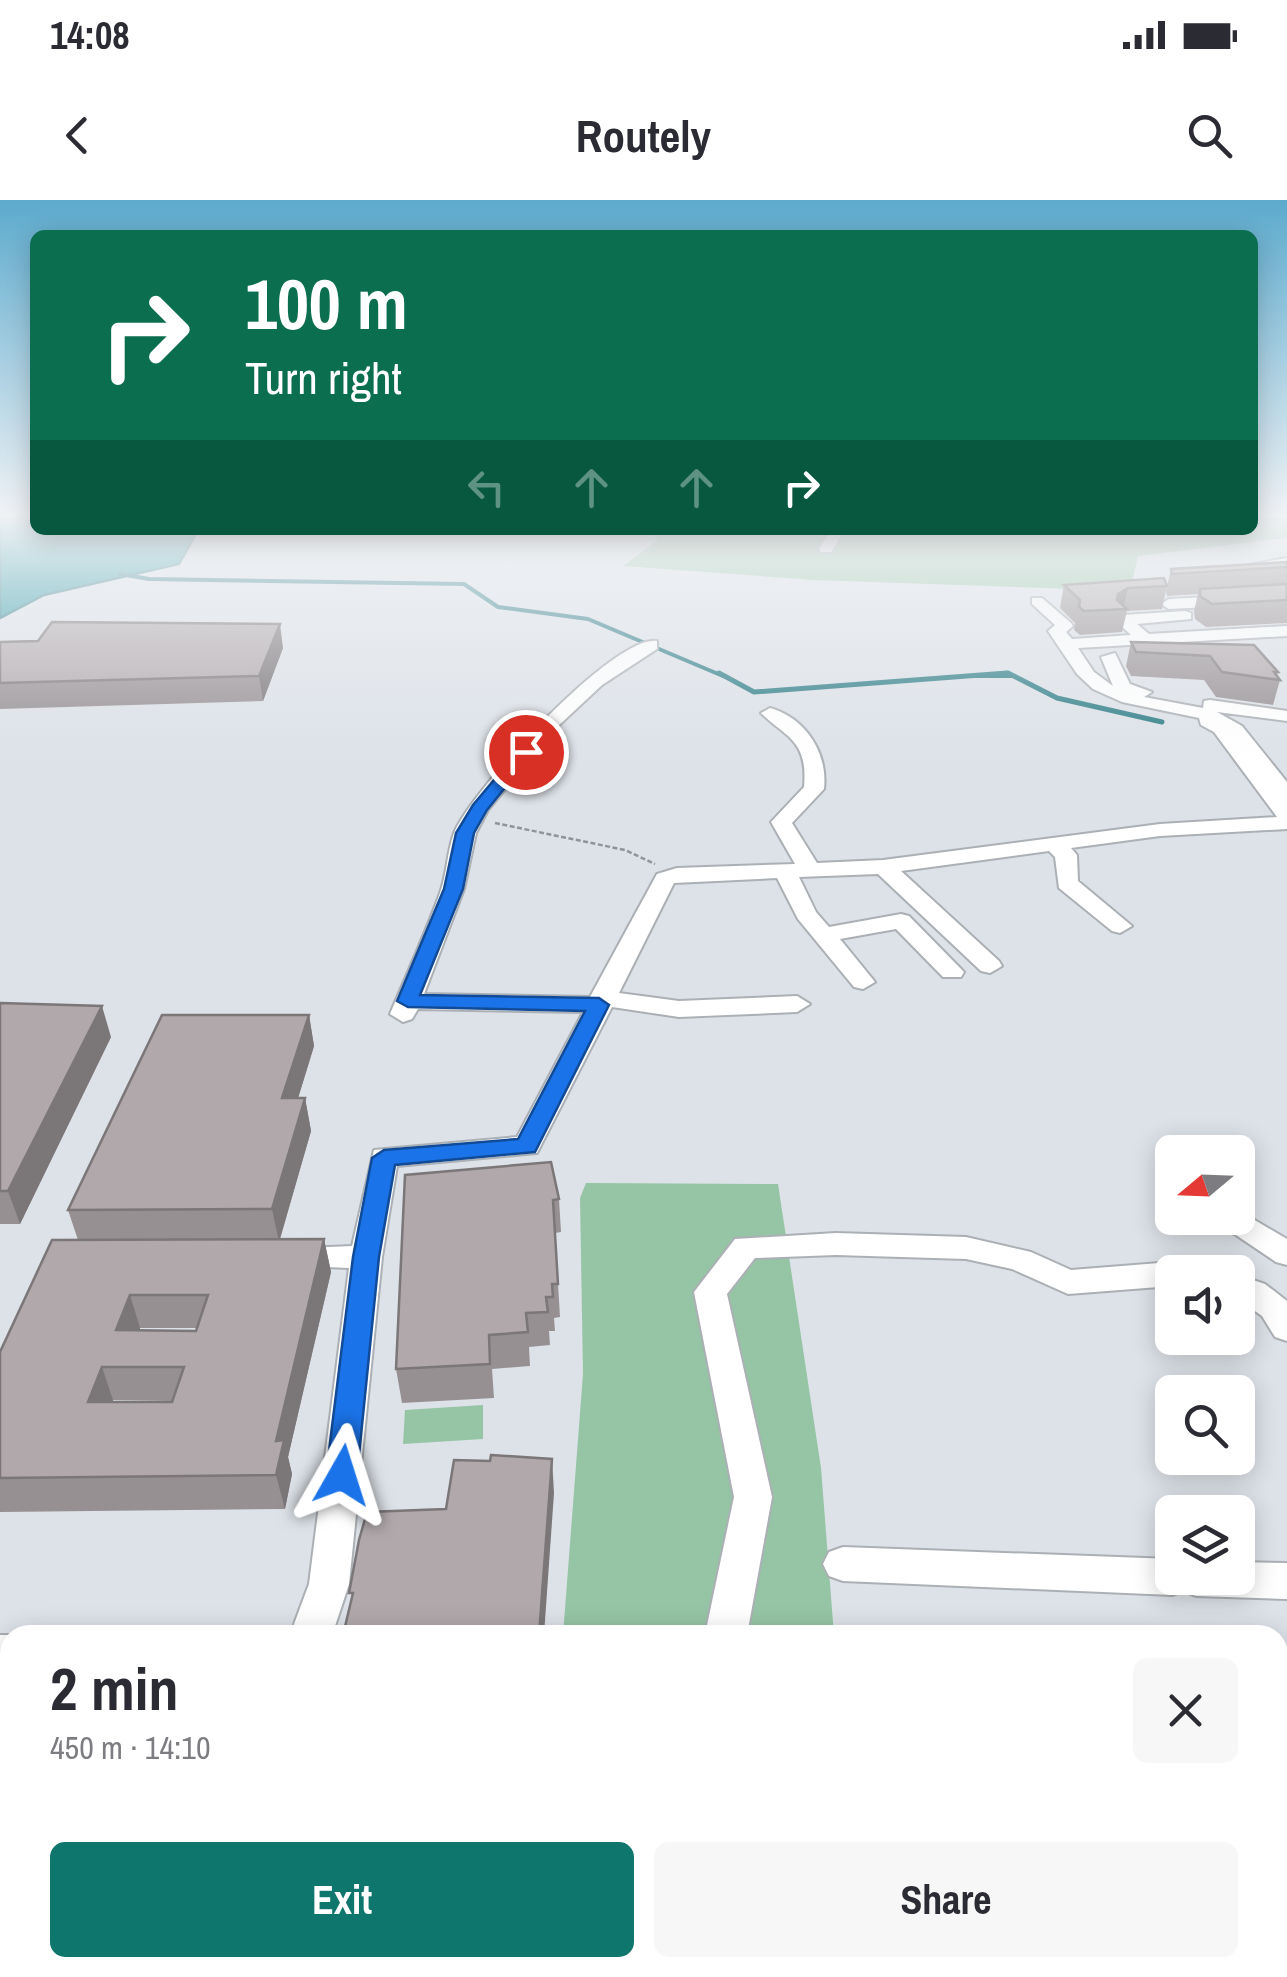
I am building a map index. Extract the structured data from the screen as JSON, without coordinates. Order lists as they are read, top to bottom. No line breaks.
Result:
{"north":"left","page":{"status":"14:08","header":"Routely","turn":["100 m","Turn right"],"heading":["2 min","450 m · 14:10"],"buttons":["Exit","Share"]}}
